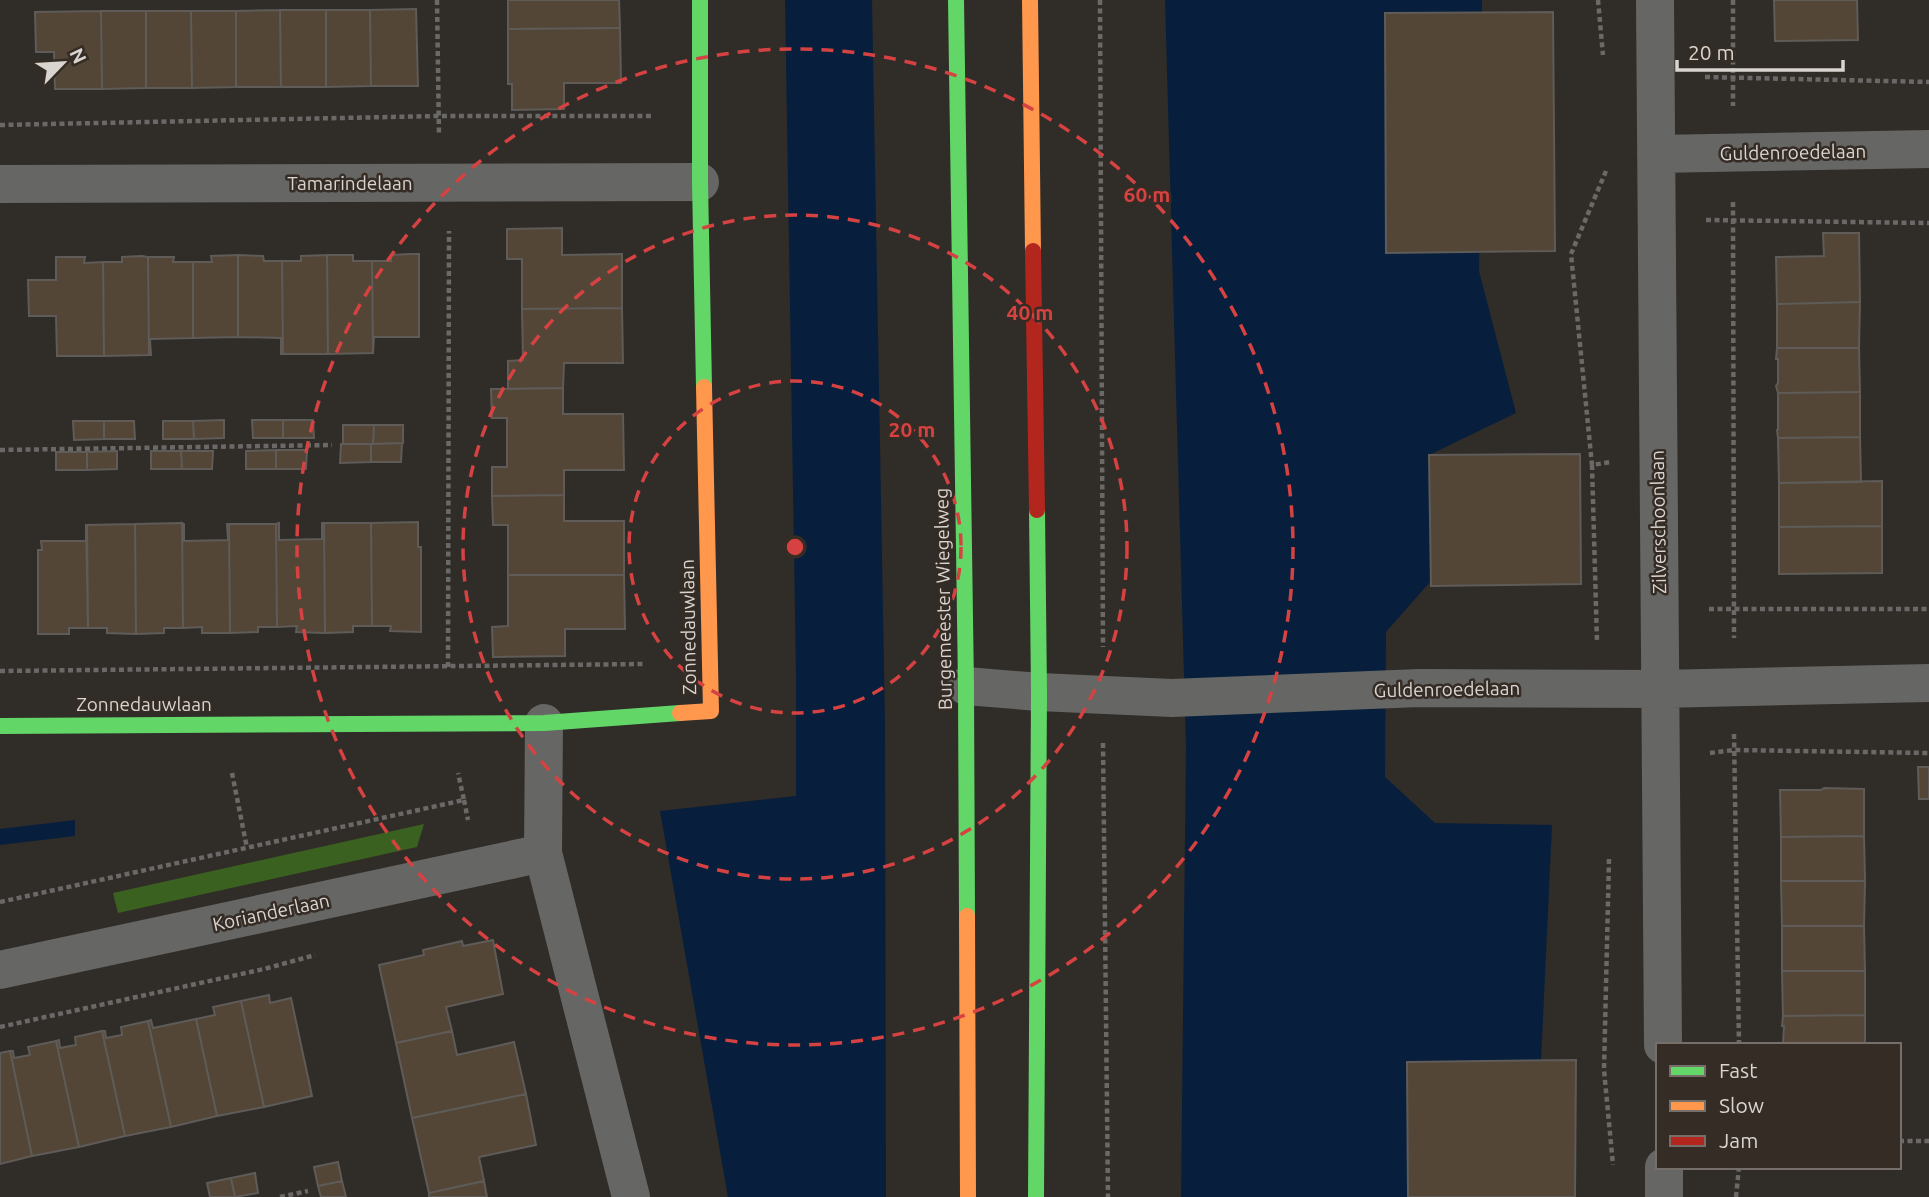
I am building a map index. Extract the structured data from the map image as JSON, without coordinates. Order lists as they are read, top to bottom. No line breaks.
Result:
{"streets":{"street":["Guldenroedelaan","Tamarindelaan","Zilverschoonlaan","Burgemeester Wiegelweg","Zonnedauwlaan","Korianderlaan"]},"crossings":[["Guldenroedelaan","Zilverschoonlaan"],["Guldenroedelaan","Burgemeester Wiegelweg"],["Tamarindelaan","Zonnedauwlaan"]],"legend":["Fast","Slow","Jam"],"scale_bar":"20 m","north":"top right","rings":["60 m","40 m","20 m"]}
